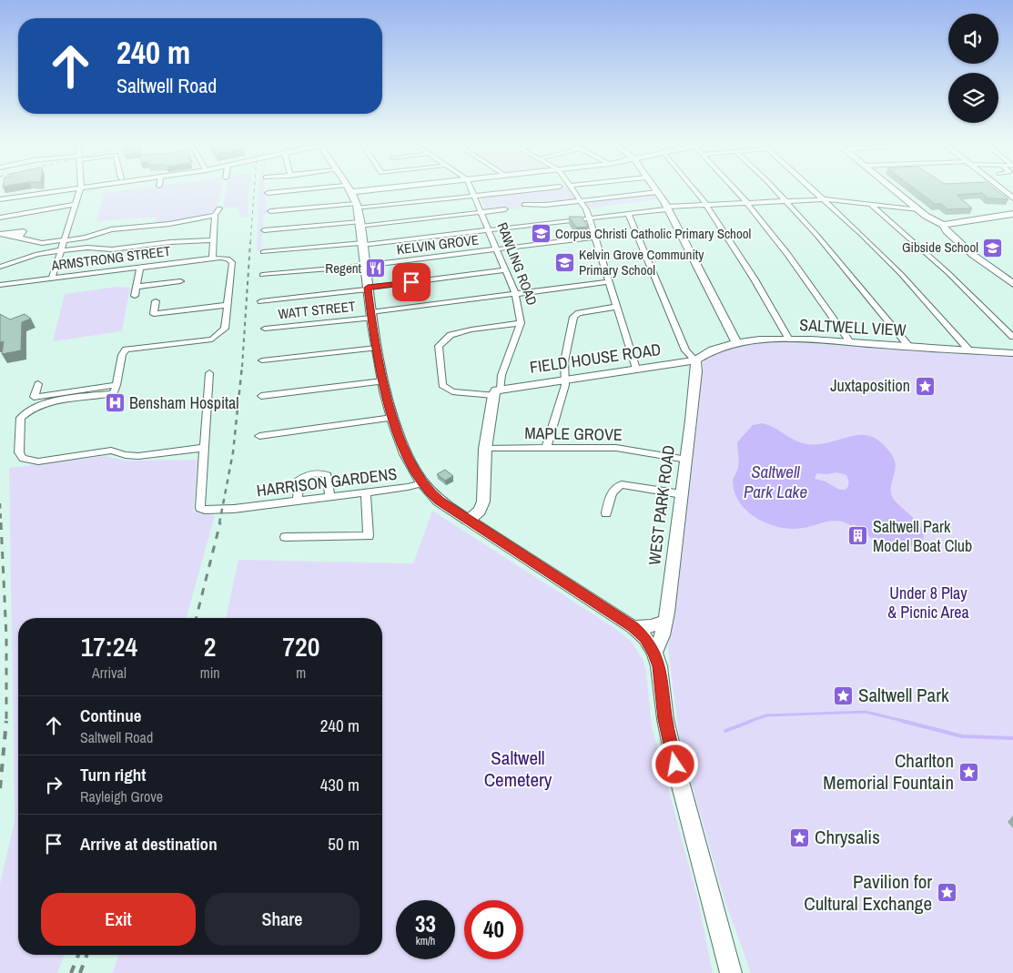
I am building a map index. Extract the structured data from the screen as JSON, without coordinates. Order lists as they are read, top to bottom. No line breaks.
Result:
{"streets":{"street":["KELVIN GROVE","ARMSTRONG STREET","RAWLING ROAD","WATT STREET","SALTWELL VIEW","FIELD HOUSE ROAD","MAPLE GROVE","HARRISON GARDENS","WEST PARK ROAD"]},"crossings":[["KELVIN GROVE","RAWLING ROAD"],["RAWLING ROAD","WATT STREET"],["RAWLING ROAD","FIELD HOUSE ROAD"],["RAWLING ROAD","MAPLE GROVE"],["SALTWELL VIEW","FIELD HOUSE ROAD"],["SALTWELL VIEW","WEST PARK ROAD"],["FIELD HOUSE ROAD","WEST PARK ROAD"],["MAPLE GROVE","WEST PARK ROAD"]],"water":["Saltwell Park Lake"],"parks":["Under 8 Play & Picnic Area","Saltwell Cemetery"],"places":{"school or university":["Corpus Christi Catholic Primary School","Gibside School","Kelvin Grove Community Primary School"],"restaurant":["Regent"],"place":["Juxtaposition","Saltwell Park","Charlton Memorial Fountain","Chrysalis","Pavilion for Cultural Exchange"],"hospital":["Bensham Hospital"],"building":["Saltwell Park Model Boat Club"]},"page":{"turn":["240 m","Saltwell Road"],"eta":["17:24","Arrival","2","min","720","m"],"list":[{"name":"Continue","note":"Saltwell Road","value":"240 m"},{"name":"Turn right","note":"Rayleigh Grove","value":"430 m"},{"name":"Arrive at destination","value":"50 m"}],"buttons":["Exit","Share"],"speed":"33 km/h","limit":"40"}}
